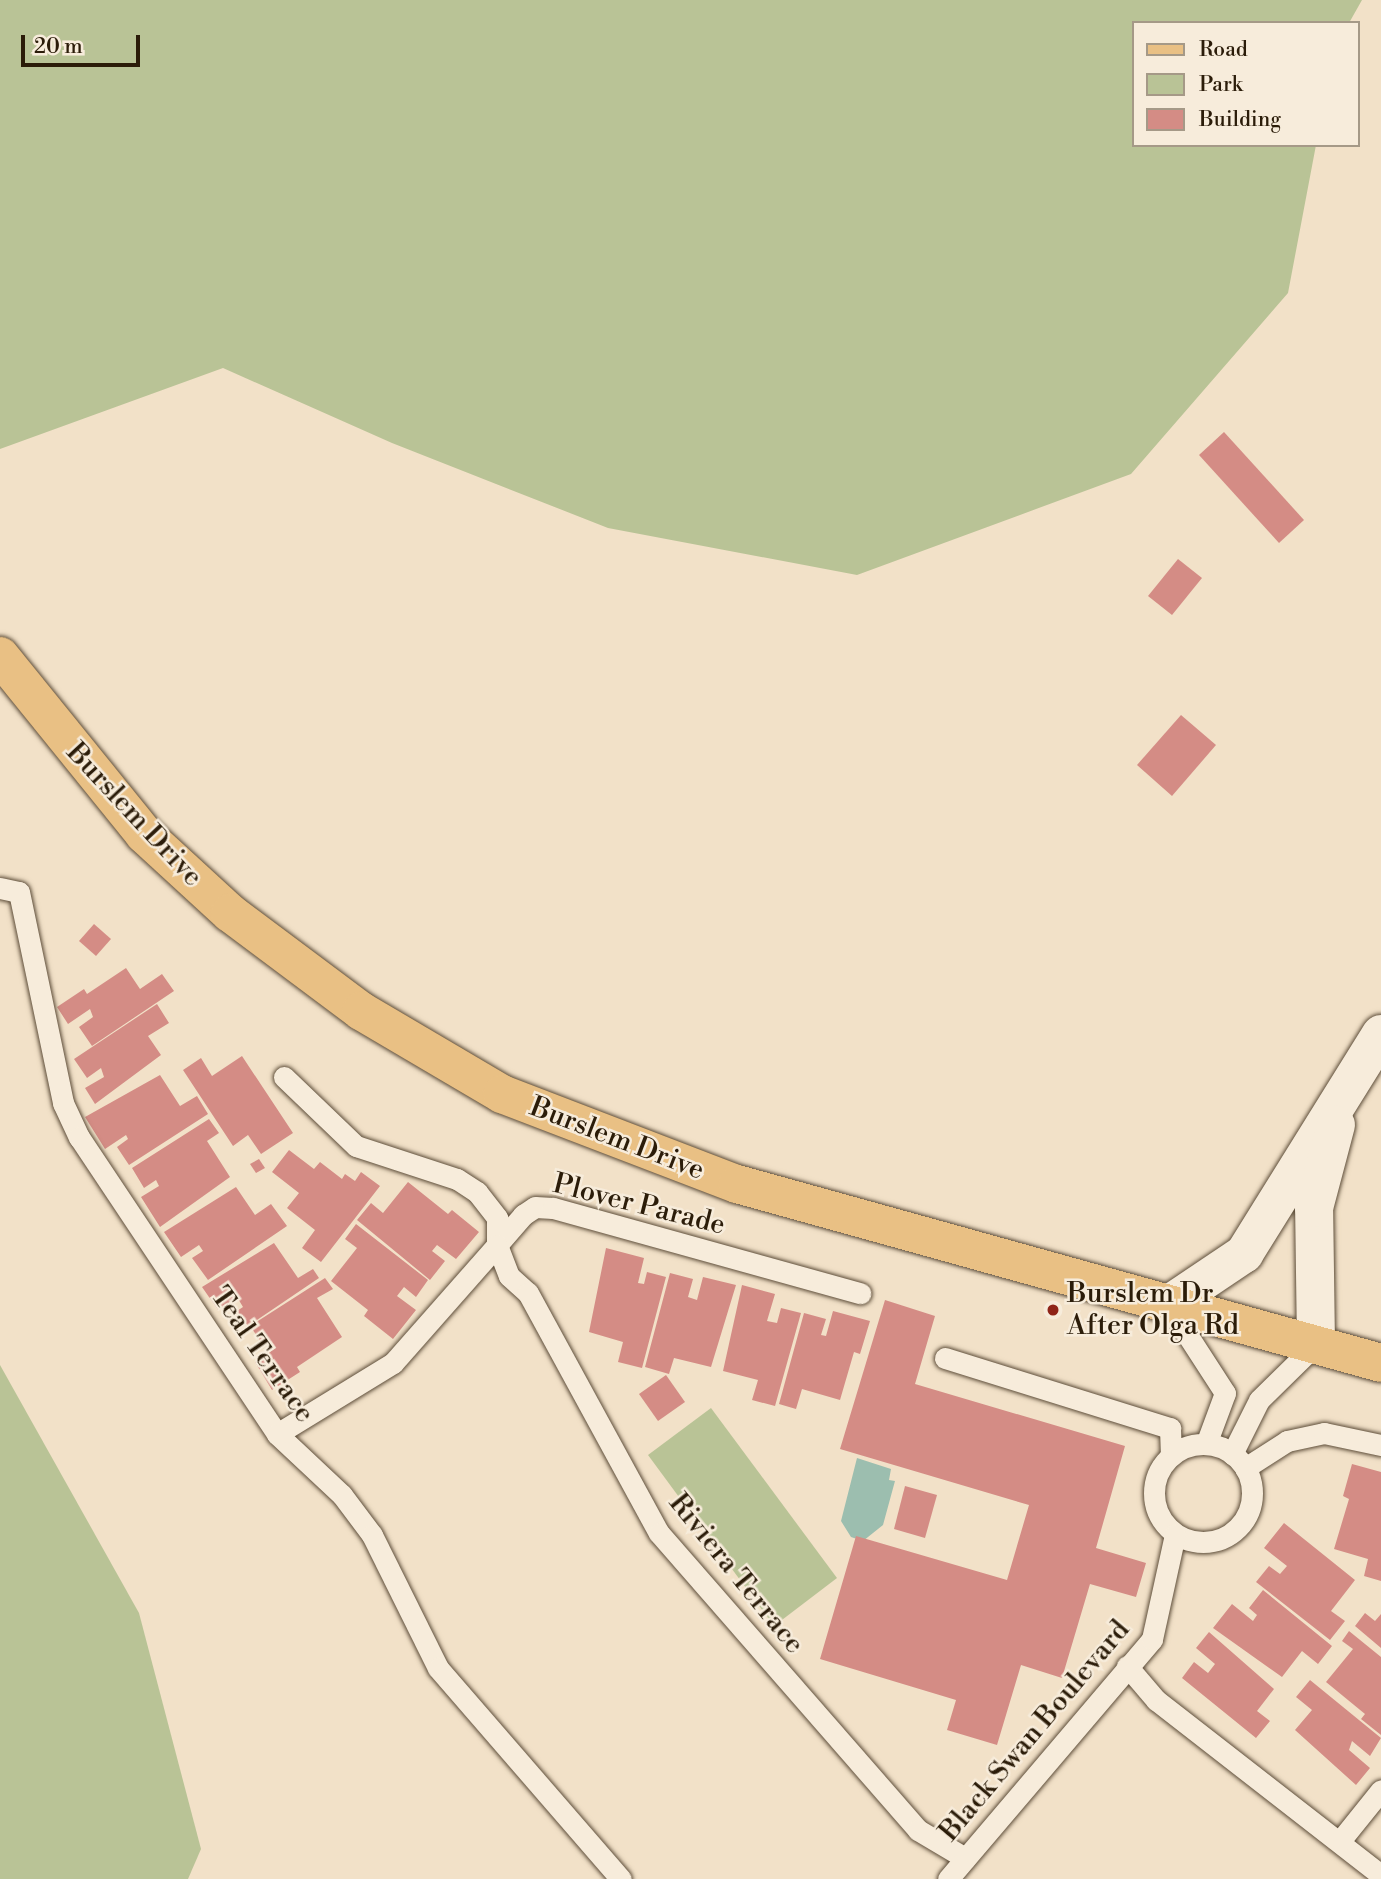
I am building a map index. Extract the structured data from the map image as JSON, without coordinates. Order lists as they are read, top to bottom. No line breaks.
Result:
{"streets":{"main road":["Burslem Drive"],"lane":["Plover Parade","Teal Terrace","Riviera Terrace","Black Swan Boulevard"]},"crossings":[["Plover Parade","Teal Terrace"],["Plover Parade","Riviera Terrace"],["Riviera Terrace","Black Swan Boulevard"]],"places":["Burslem Dr After Olga Rd"],"legend":["Road","Park","Building"],"scale_bar":"20 m"}
